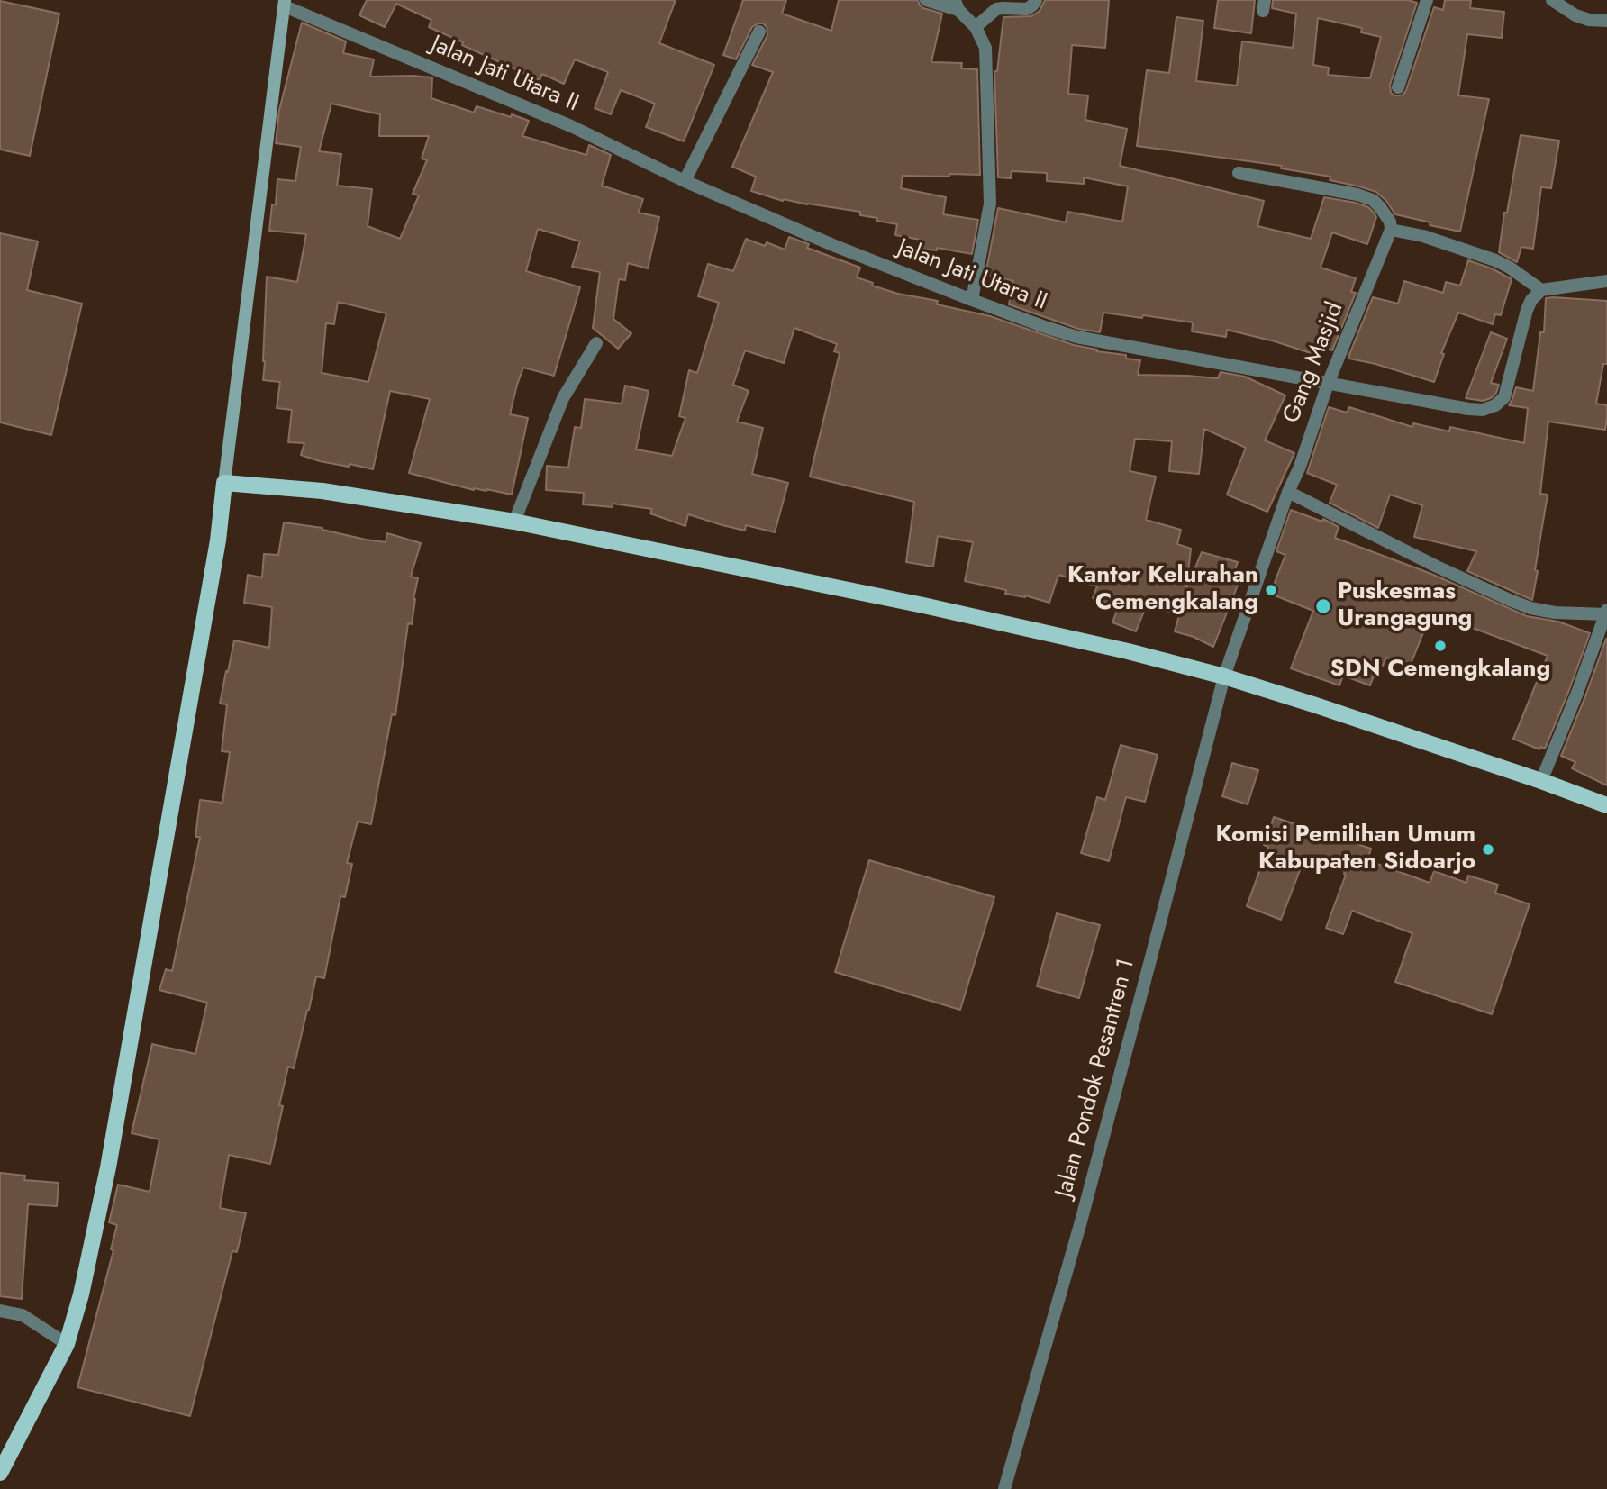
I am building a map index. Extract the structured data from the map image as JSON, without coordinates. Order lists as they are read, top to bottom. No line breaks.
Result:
{"streets":{"street":["Jalan Jati Utara II","Gang Masjid","Jalan Pondok Pesantren 1"]},"crossings":[["Jalan Jati Utara II","Gang Masjid"],["Gang Masjid","Jalan Pondok Pesantren 1"]],"places":["Kantor Kelurahan Cemengkalang","Puskesmas Urangagung","SDN Cemengkalang","Komisi Pemilihan Umum Kabupaten Sidoarjo"]}
